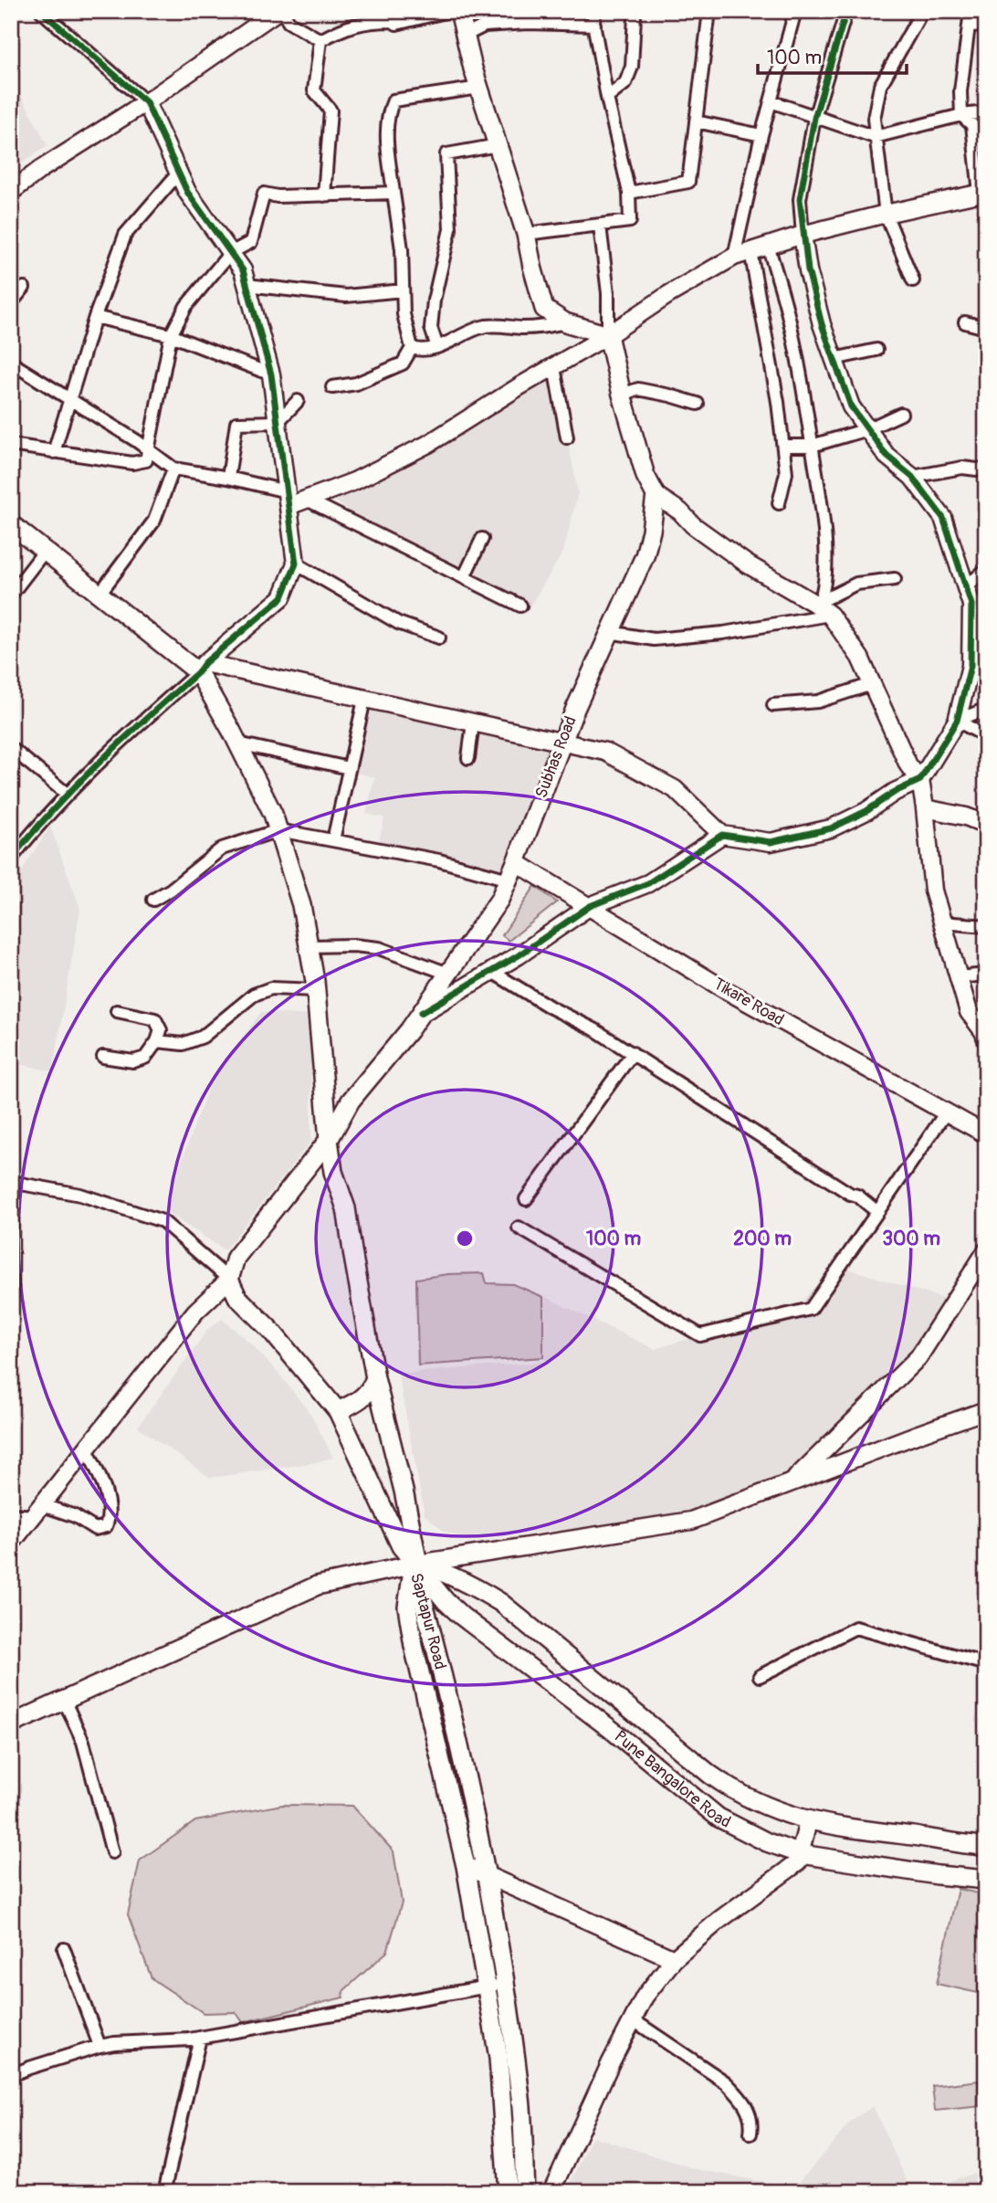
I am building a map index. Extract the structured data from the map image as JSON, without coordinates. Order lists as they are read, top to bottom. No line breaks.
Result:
{"streets":{"main road":["Subhas Road","Saptapur Road","Pune Bangalore Road"],"street":["Tikare Road"]},"crossings":[["Subhas Road","Tikare Road"],["Saptapur Road","Pune Bangalore Road"]],"scale_bar":"100 m","rings":["100 m","200 m","300 m"]}
